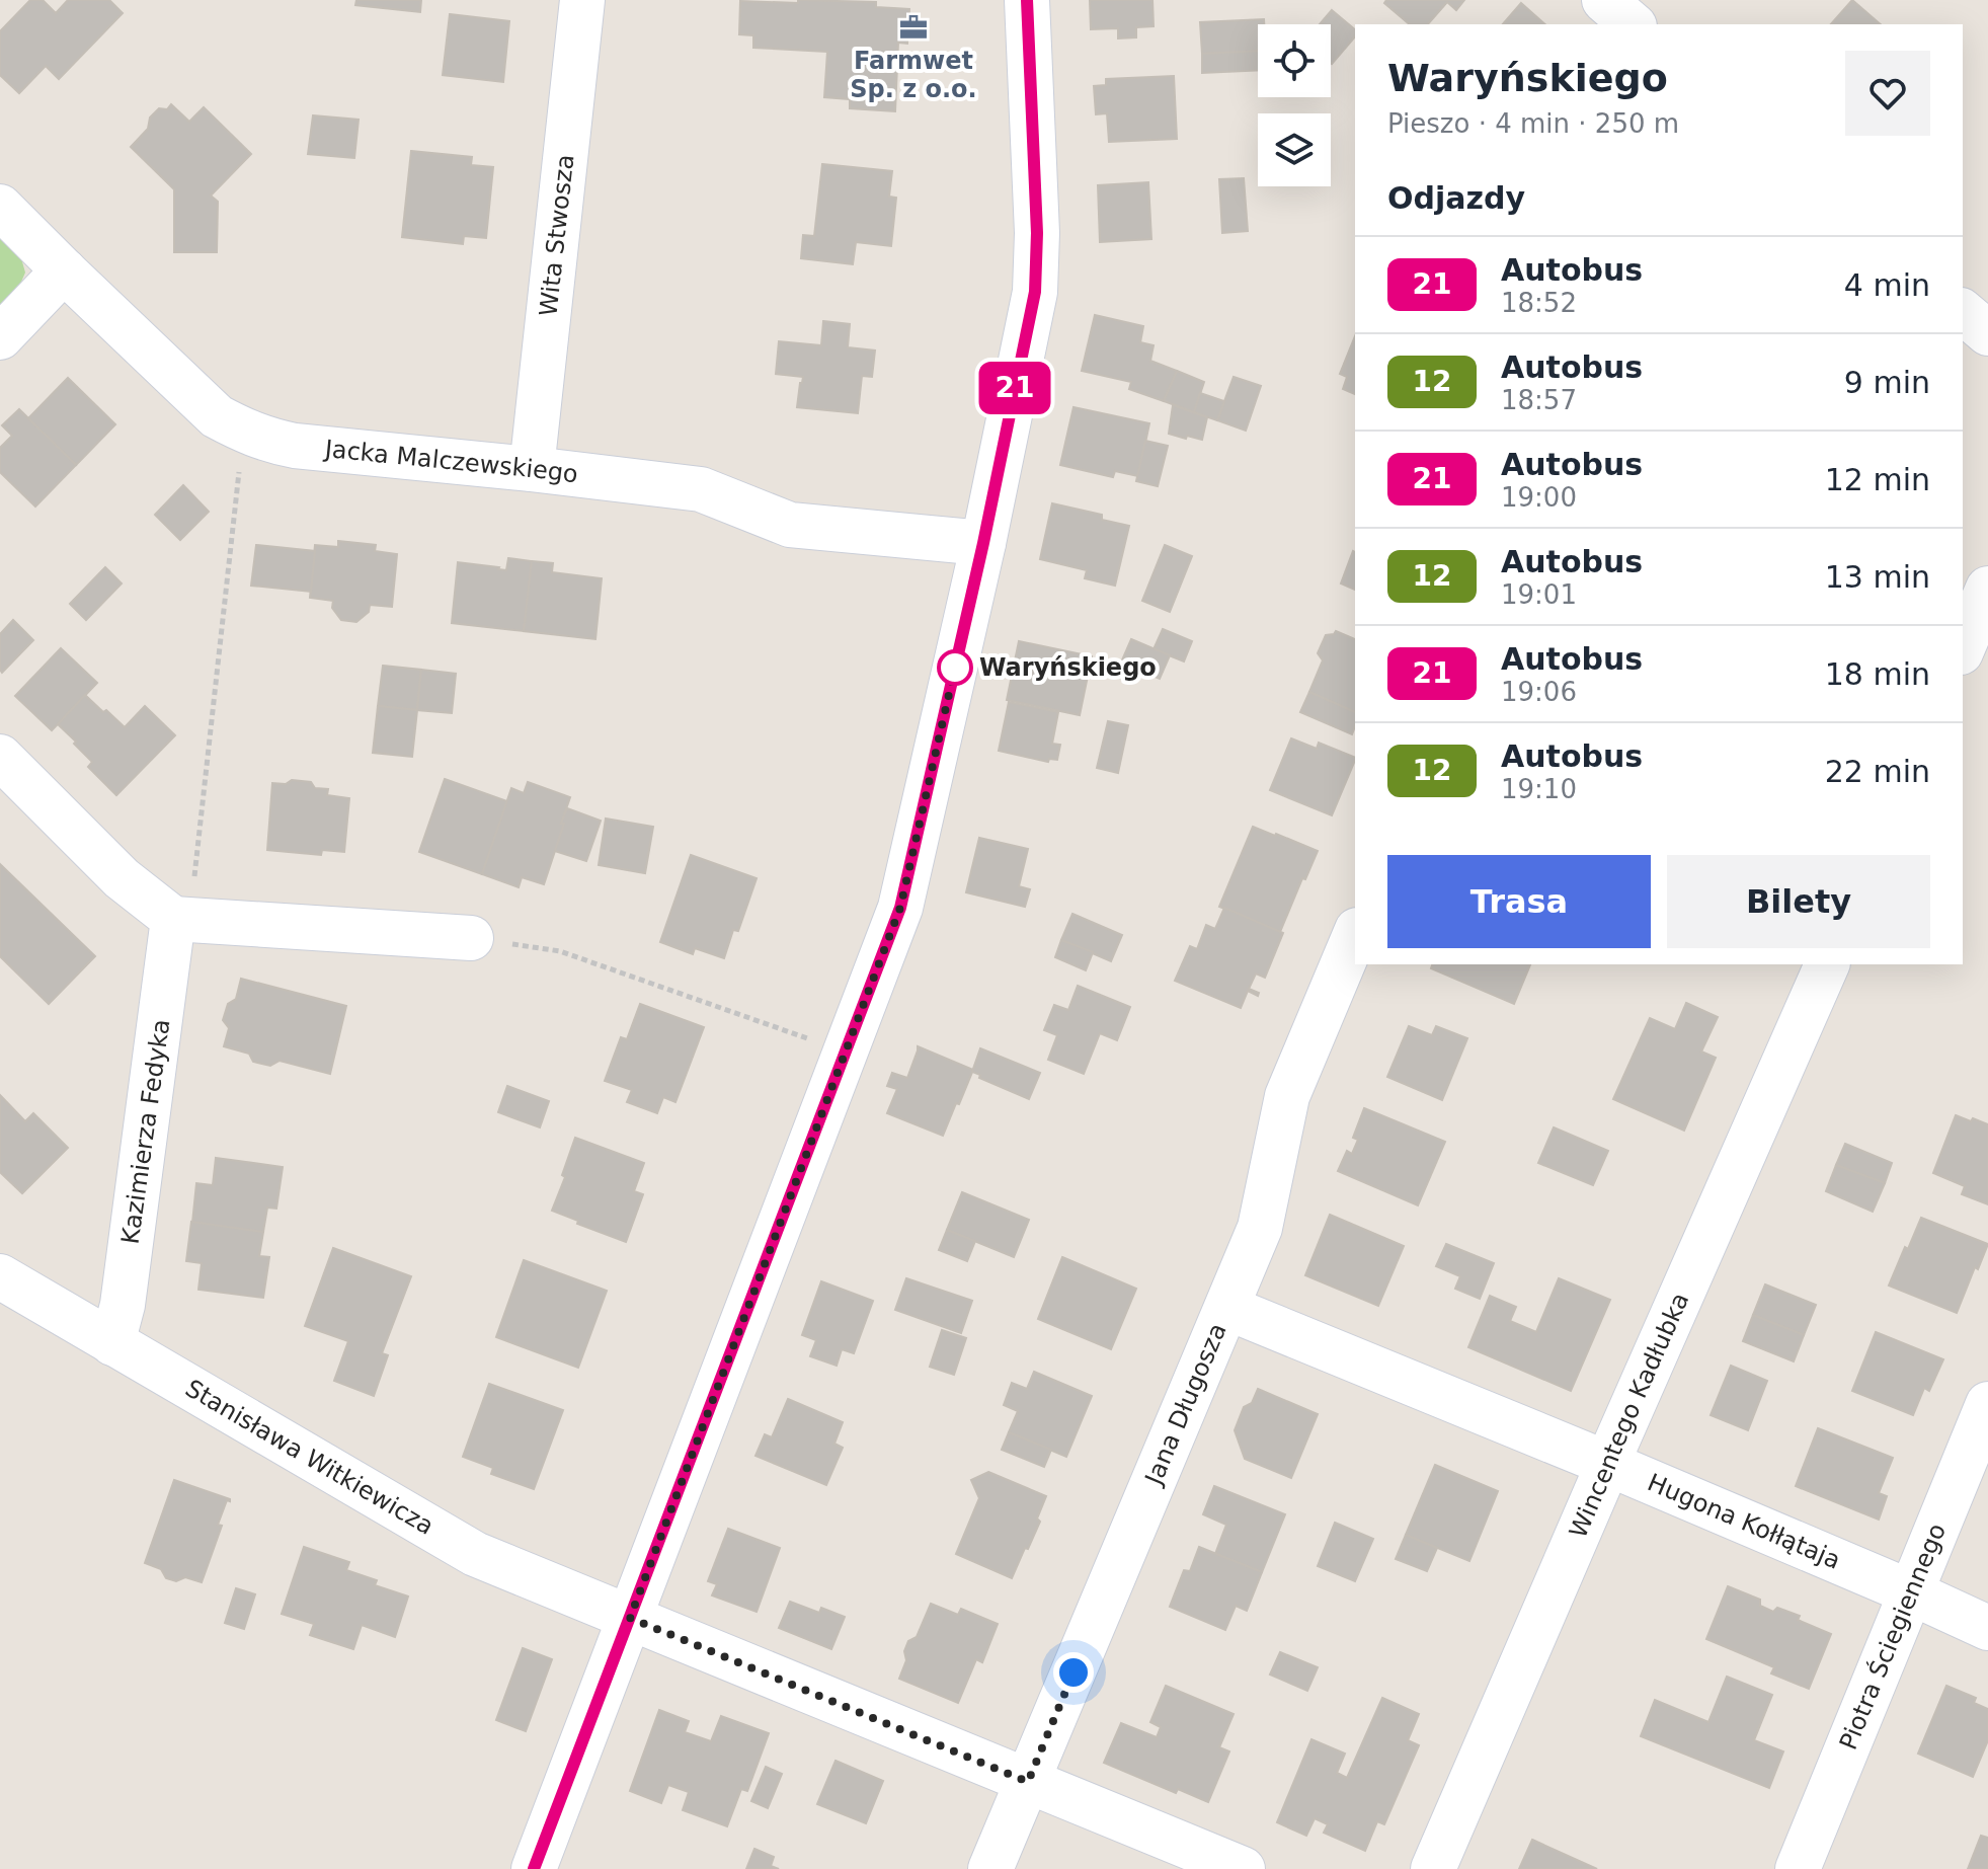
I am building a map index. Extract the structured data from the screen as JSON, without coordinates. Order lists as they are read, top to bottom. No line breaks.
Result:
{"streets":{"street":["Wita Stwosza","Jacka Malczewskiego","Kazimierza Fedyka","Jana Długosza","Wincentego Kadłubka","Stanisława Witkiewicza","Hugona Kołłątaja","Piotra Ściegiennego"]},"crossings":[["Wita Stwosza","Jacka Malczewskiego"],["Kazimierza Fedyka","Stanisława Witkiewicza"],["Jana Długosza","Stanisława Witkiewicza"],["Jana Długosza","Hugona Kołłątaja"],["Wincentego Kadłubka","Hugona Kołłątaja"],["Hugona Kołłątaja","Piotra Ściegiennego"]],"places":{"office":["Farmwet Sp. z o.o."],"other":["Waryńskiego"]},"lines":["bus line 21"],"page":{"on_map":"21","heading":[["Waryńskiego","Pieszo · 4 min · 250 m"],"Odjazdy"],"list":[{"mark":"21","name":"Autobus","note":"18:52","value":"4 min"},{"mark":"12","name":"Autobus","note":"18:57","value":"9 min"},{"mark":"21","name":"Autobus","note":"19:00","value":"12 min"},{"mark":"12","name":"Autobus","note":"19:01","value":"13 min"},{"mark":"21","name":"Autobus","note":"19:06","value":"18 min"},{"mark":"12","name":"Autobus","note":"19:10","value":"22 min"}],"buttons":["Trasa","Bilety"]}}
